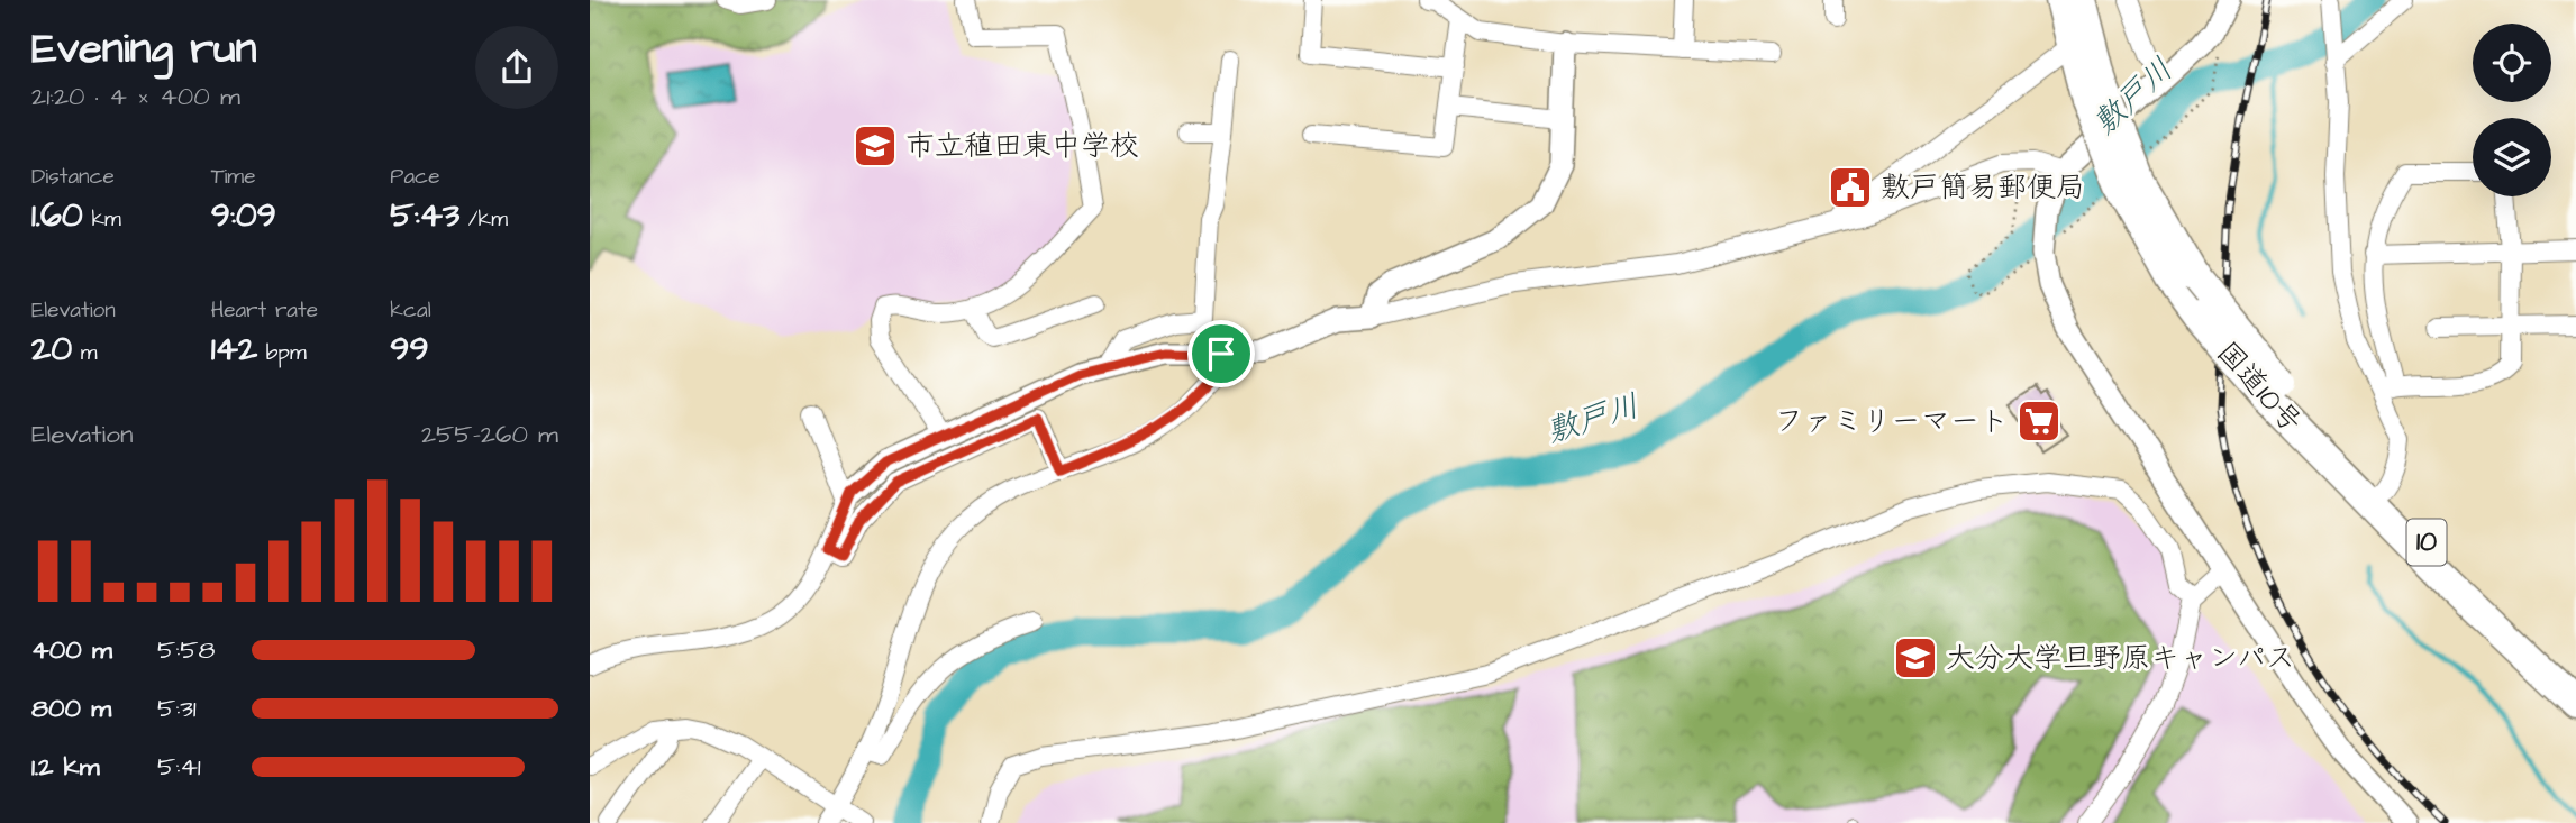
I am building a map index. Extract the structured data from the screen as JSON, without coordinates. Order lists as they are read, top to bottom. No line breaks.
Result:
{"streets":{"highway":["国道10号","10"]},"water":["敷戸川"],"places":{"school or university":["市立稙田東中学校","大分大学旦野原キャンパス"],"public building":["敷戸簡易郵便局"],"supermarket":["ファミリーマート"]},"page":{"heading":["Evening run","21:20 · 4 × 400 m"],"stats":[["Distance","1.60 km"],["Time","9:09"],["Pace","5:43 /km"],["Elevation","20 m"],["Heart rate","142 bpm"],["kcal","99"]],"chart":["Elevation","255–260 m"],"list":[{"name":"400 m","note":"5:58"},{"name":"800 m","note":"5:31"},{"name":"1.2 km","note":"5:41"}]}}
